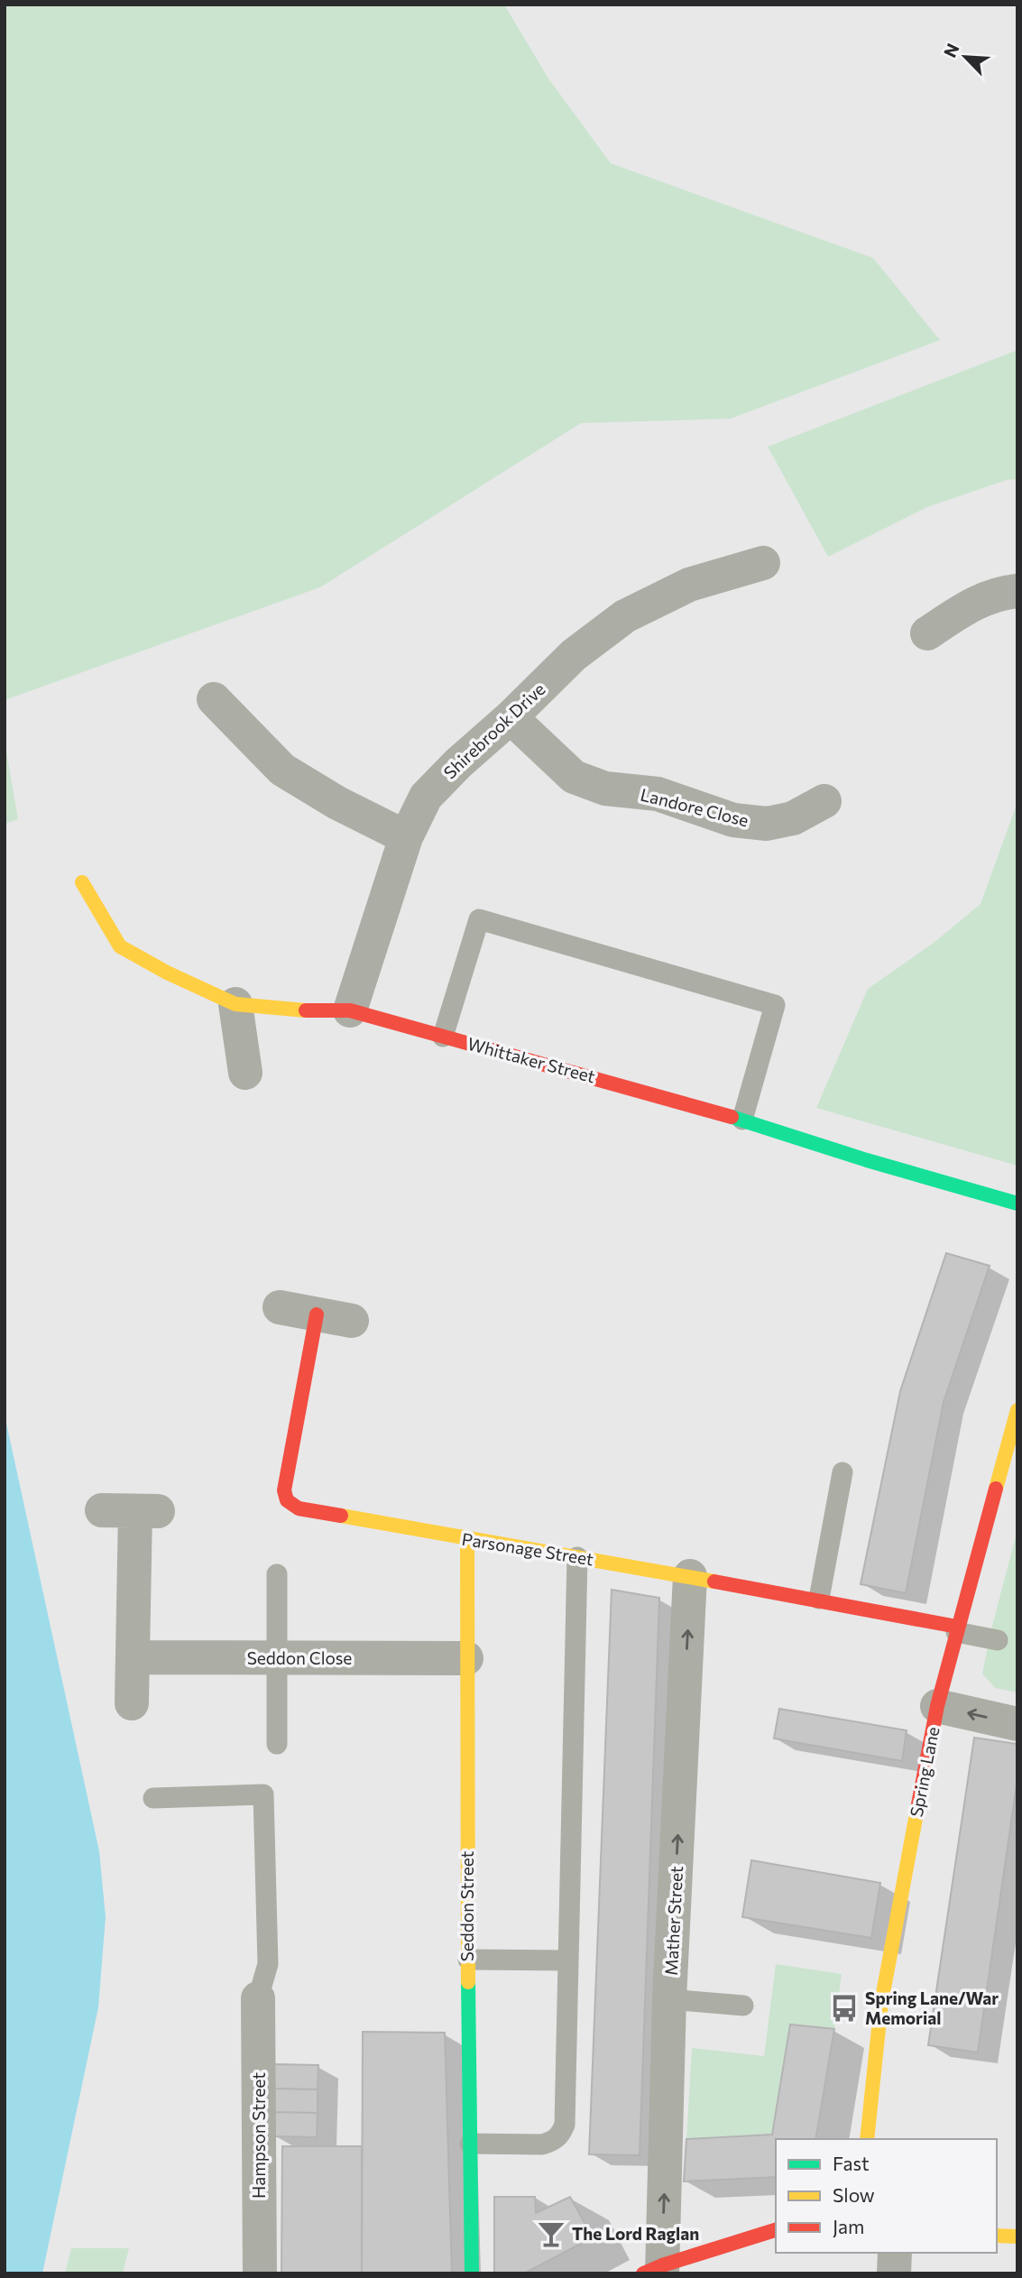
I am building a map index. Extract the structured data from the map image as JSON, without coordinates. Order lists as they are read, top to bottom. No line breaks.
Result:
{"streets":{"street":["Shirebrook Drive","Landore Close","Whittaker Street","Parsonage Street","Seddon Close","Spring Lane","Seddon Street","Mather Street","Hampson Street"]},"crossings":[["Shirebrook Drive","Landore Close"],["Shirebrook Drive","Whittaker Street"],["Parsonage Street","Spring Lane"],["Parsonage Street","Seddon Street"],["Parsonage Street","Mather Street"],["Seddon Close","Seddon Street"]],"one_way":["Mather Street"],"places":{"bus stop":["Spring Lane/War Memorial"],"bar":["The Lord Raglan"]},"legend":["Fast","Slow","Jam"],"north":"top left"}
